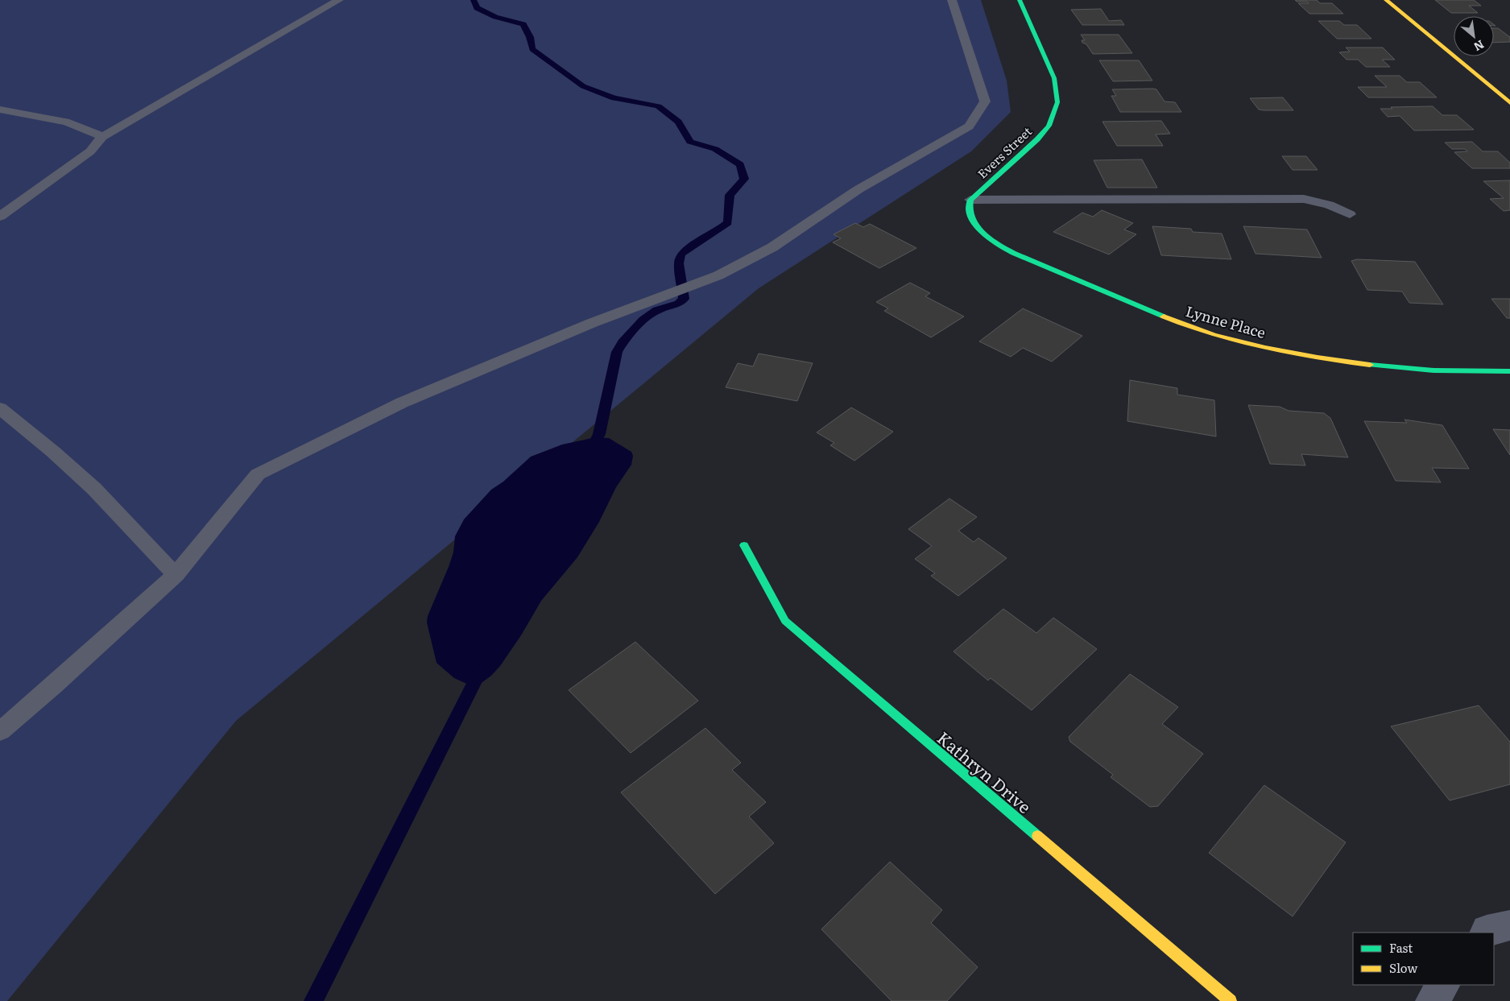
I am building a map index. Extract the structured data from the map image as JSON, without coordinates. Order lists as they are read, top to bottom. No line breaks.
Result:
{"streets":{"street":["Evers Street","Lynne Place","Kathryn Drive"]},"crossings":[["Evers Street","Lynne Place"]],"legend":["Fast","Slow"],"north":"bottom right"}
